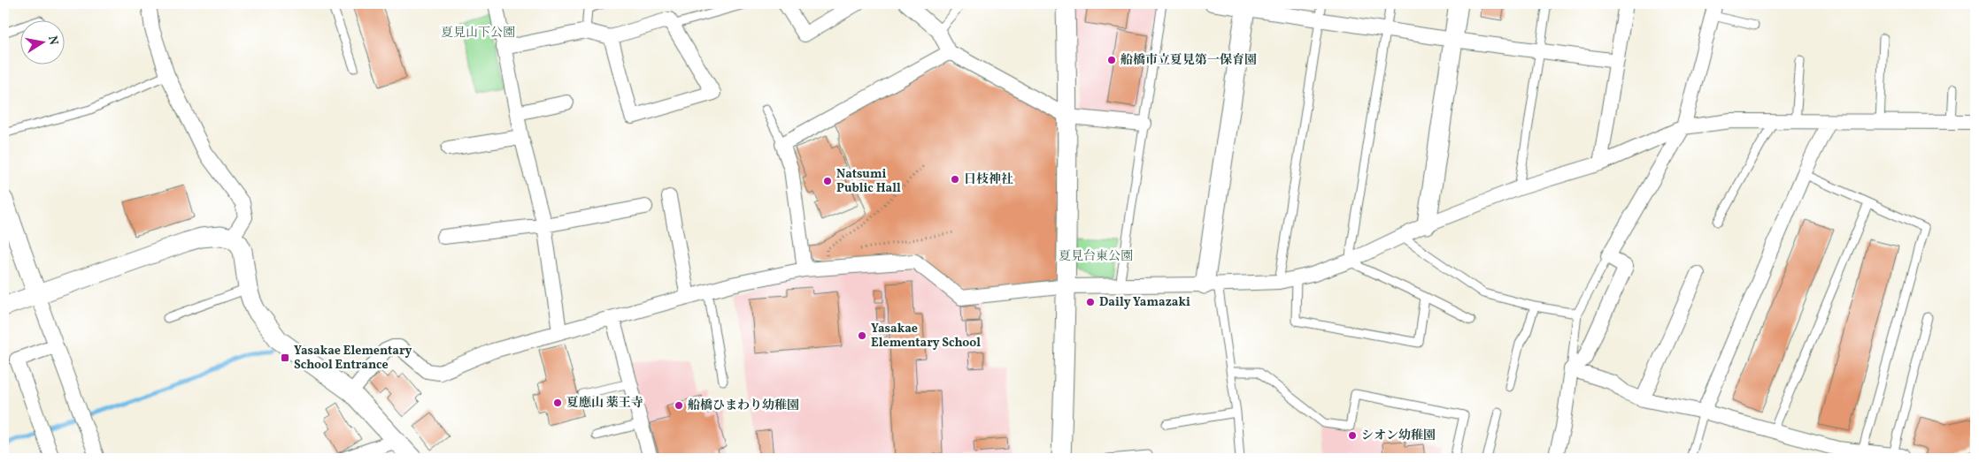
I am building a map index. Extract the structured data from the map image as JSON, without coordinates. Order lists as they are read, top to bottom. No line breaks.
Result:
{"parks":["夏見山下公園","夏見台東公園"],"places":{"other":["船橋市立夏見第一保育園","日枝神社","Natsumi Public Hall","Daily Yamazaki","Yasakae Elementary School","夏應山 薬王寺","船橋ひまわり幼稚園","シオン幼稚園"],"transit":["Yasakae Elementary School Entrance"]},"north":"right"}
